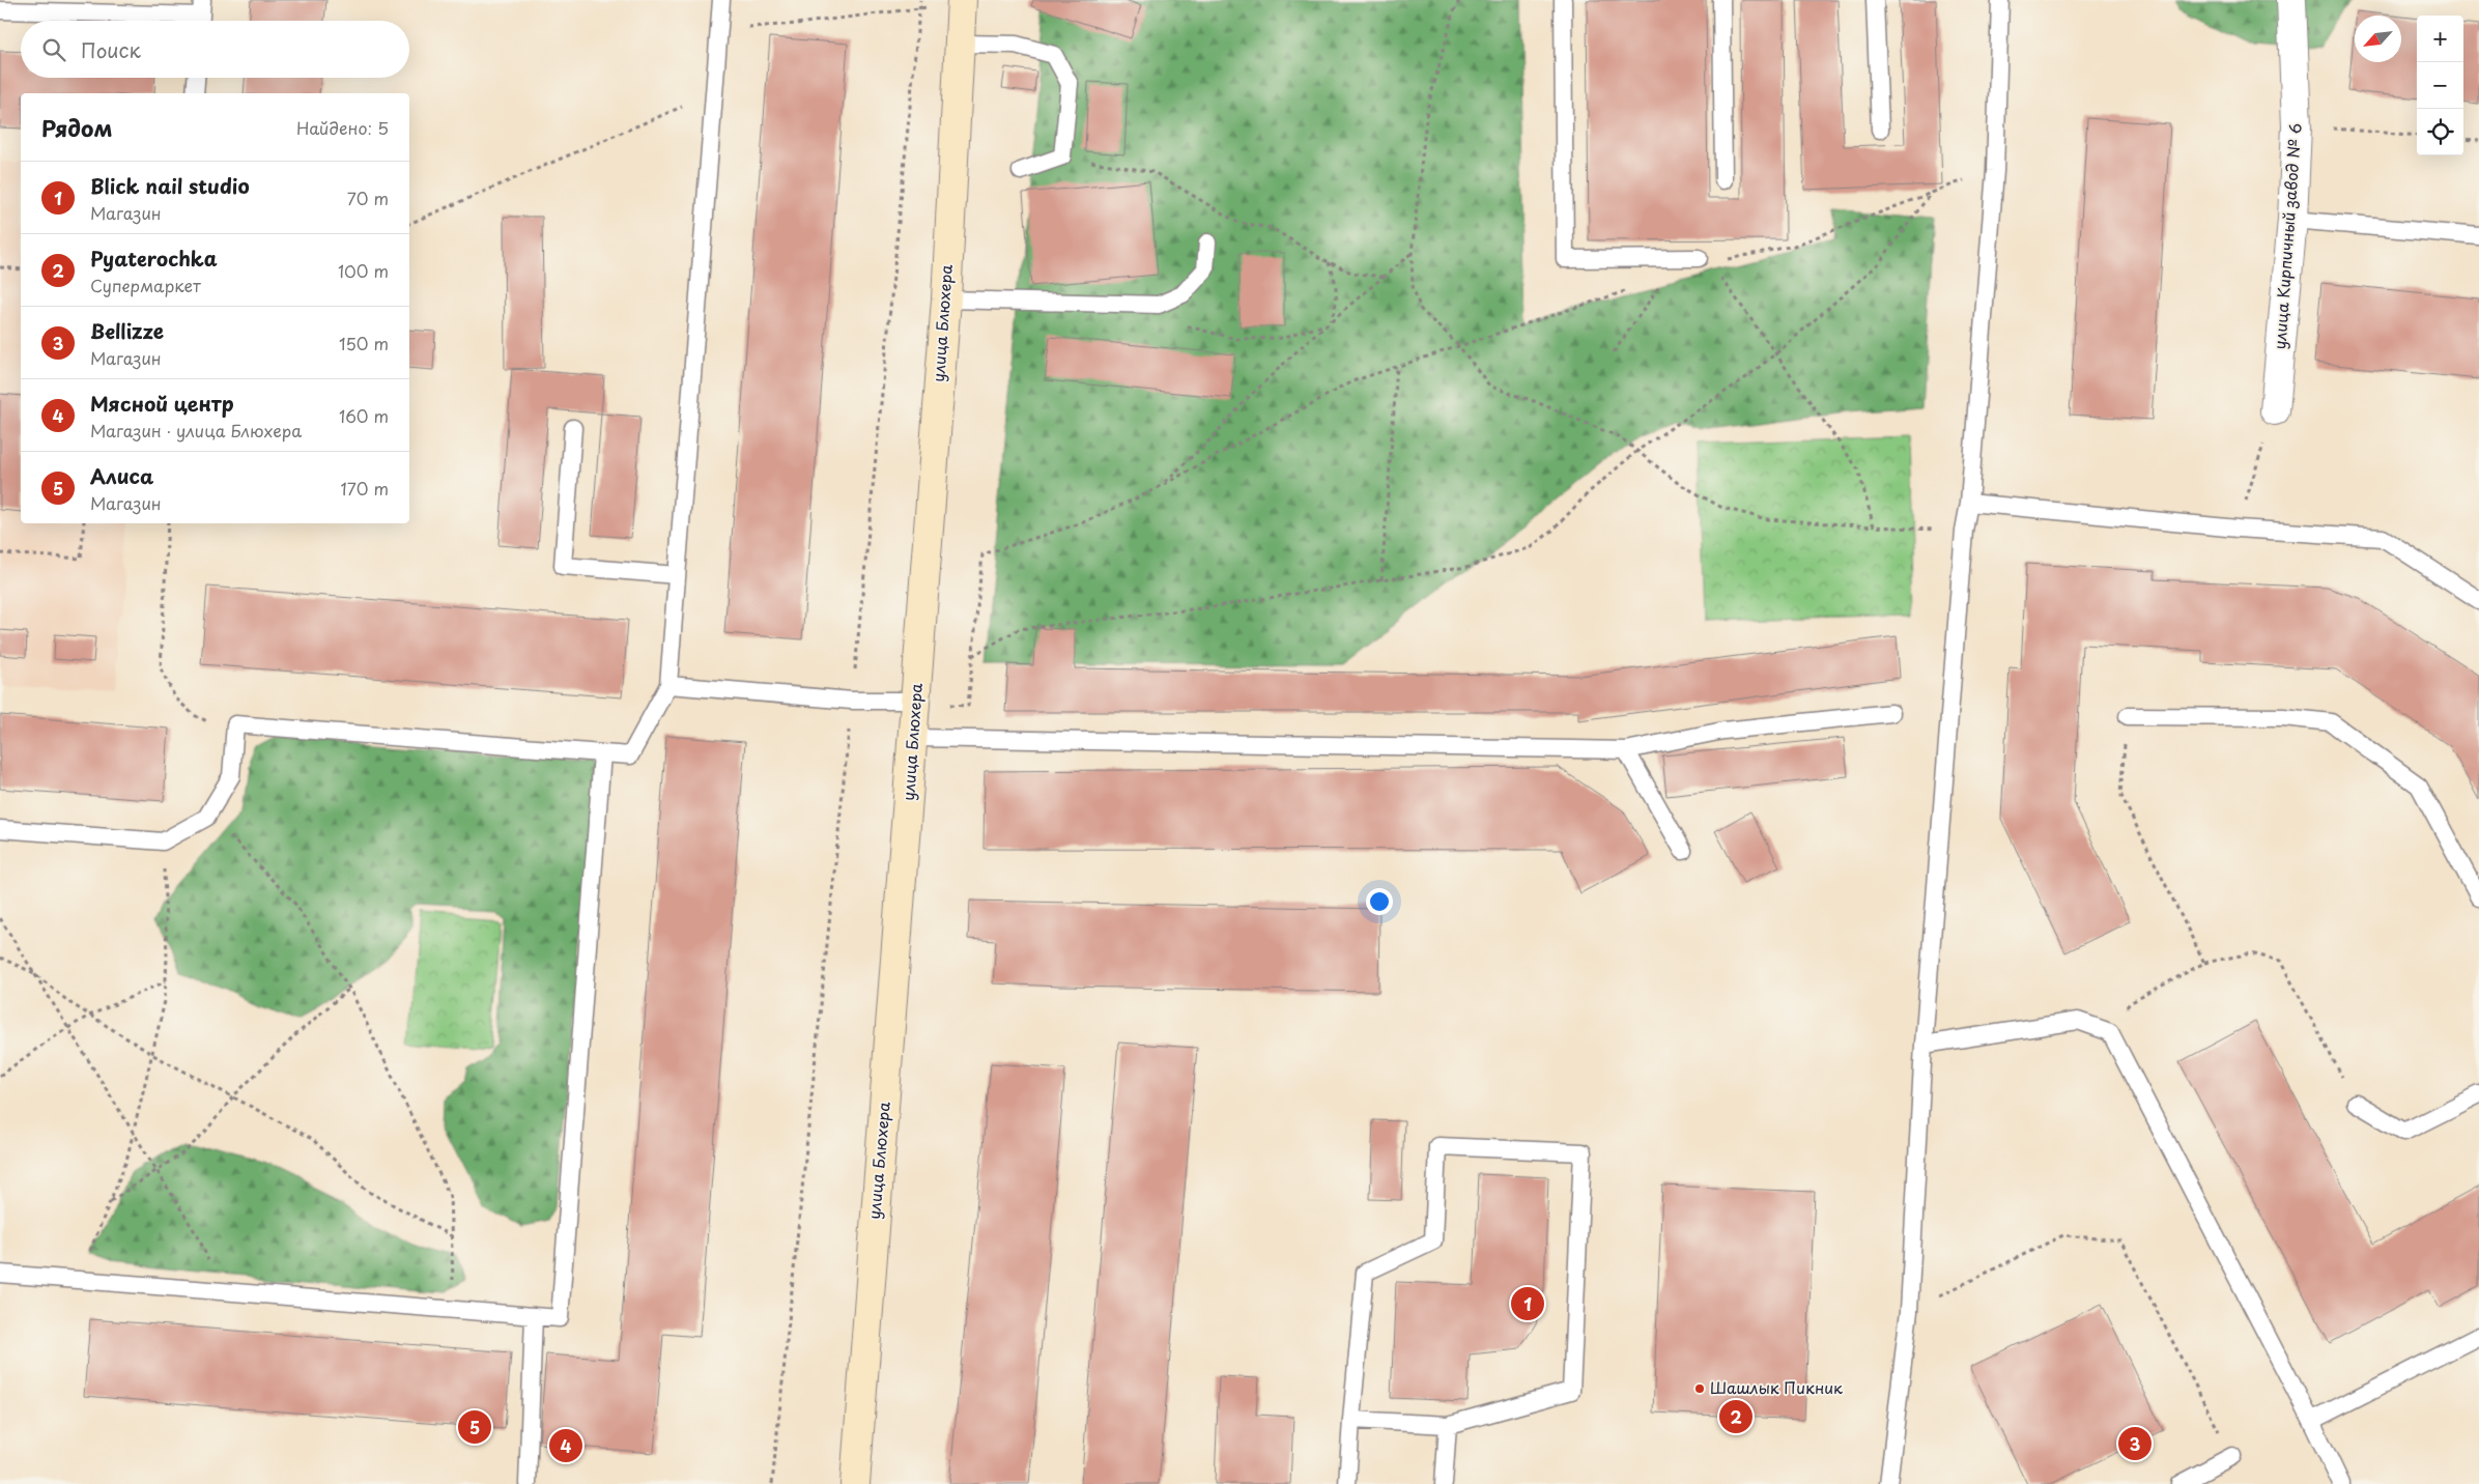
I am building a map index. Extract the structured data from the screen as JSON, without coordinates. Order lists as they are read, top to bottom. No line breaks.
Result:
{"streets":{"street":["улица Кирпичный завод № 6","улица Блюхера"]},"places":["Шашлык Пикник"],"north":"bottom left","page":{"map_buttons":["+","−"],"search":"Поиск","heading":["Рядом","Найдено: 5"],"list":[{"mark":"1","name":"Blick nail studio","note":"Магазин","value":"70 m"},{"mark":"2","name":"Pyaterochka","note":"Супермаркет","value":"100 m"},{"mark":"3","name":"Bellizze","note":"Магазин","value":"150 m"},{"mark":"4","name":"Мясной центр","note":"Магазин · улица Блюхера","value":"160 m"},{"mark":"5","name":"Алиса","note":"Магазин","value":"170 m"}],"pins":["1","2","5","3","4"]}}
